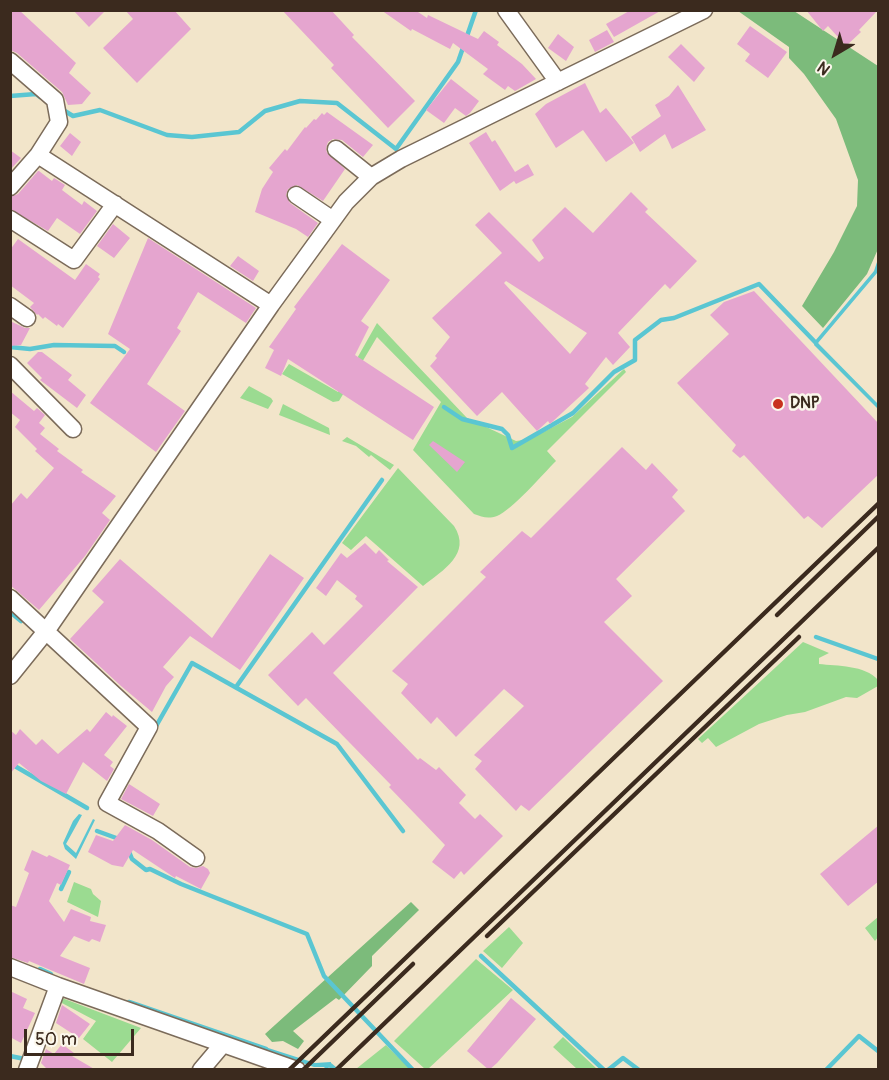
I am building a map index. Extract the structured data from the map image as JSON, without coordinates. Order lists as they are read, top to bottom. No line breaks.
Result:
{"places":["DNP"],"scale_bar":"50 m","north":"bottom left"}
